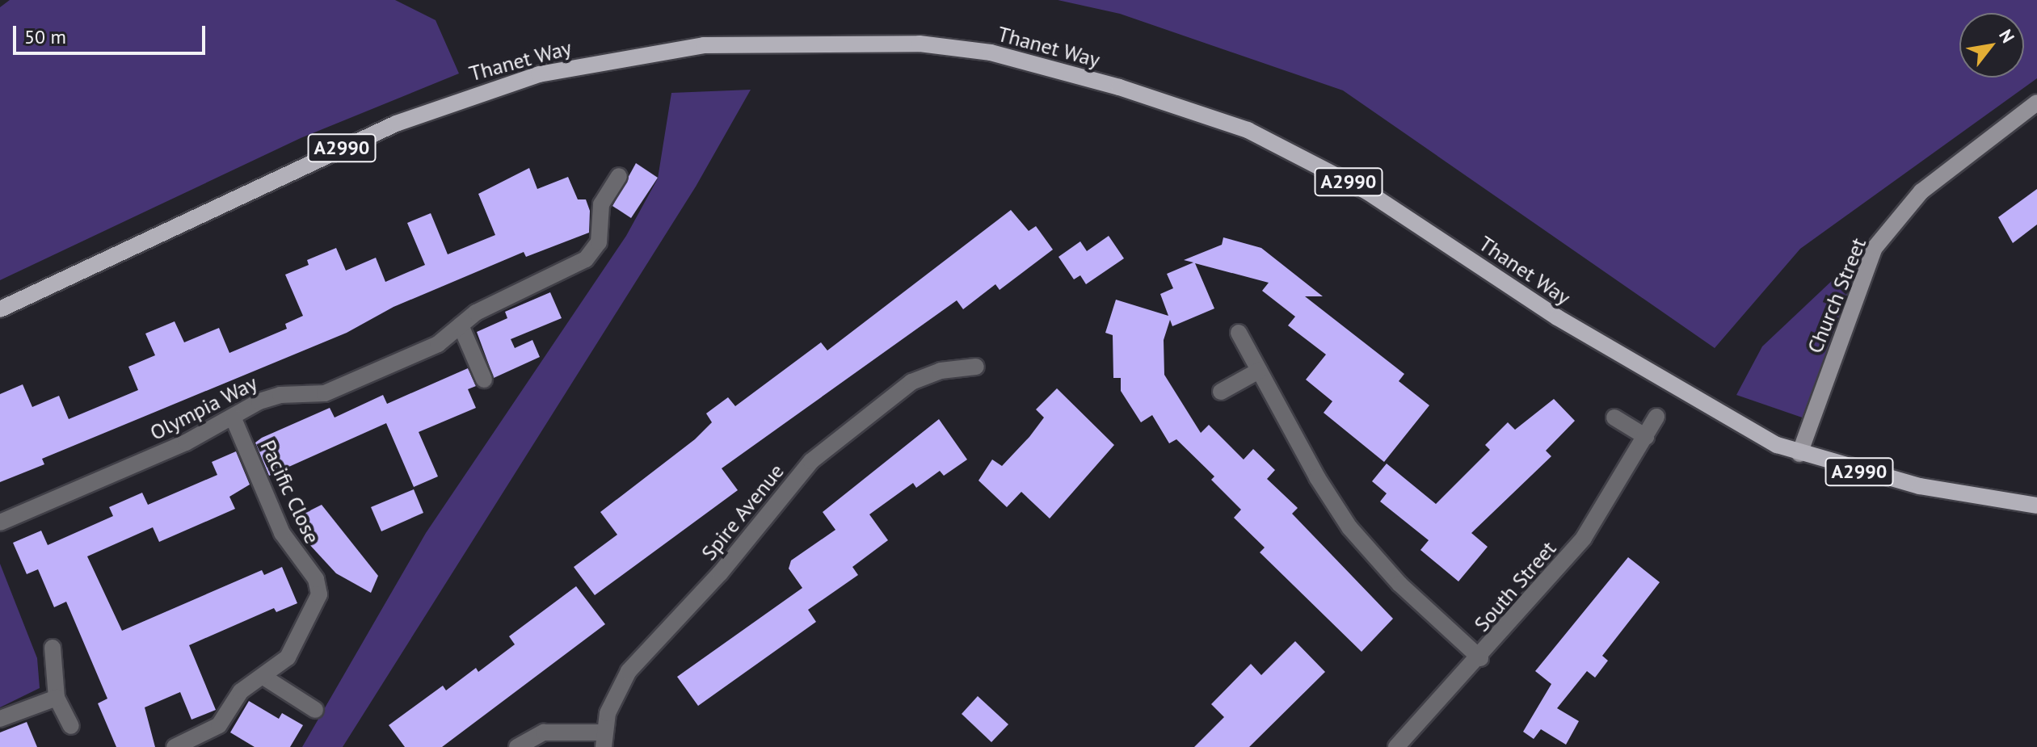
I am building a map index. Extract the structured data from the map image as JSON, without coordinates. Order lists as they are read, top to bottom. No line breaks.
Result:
{"streets":{"main road":["Thanet Way","A2990"],"street":["Church Street","Olympia Way","Pacific Close","Spire Avenue","South Street"]},"crossings":[["Thanet Way","Church Street"],["Olympia Way","Pacific Close"]],"scale_bar":"50 m","north":"top right"}
